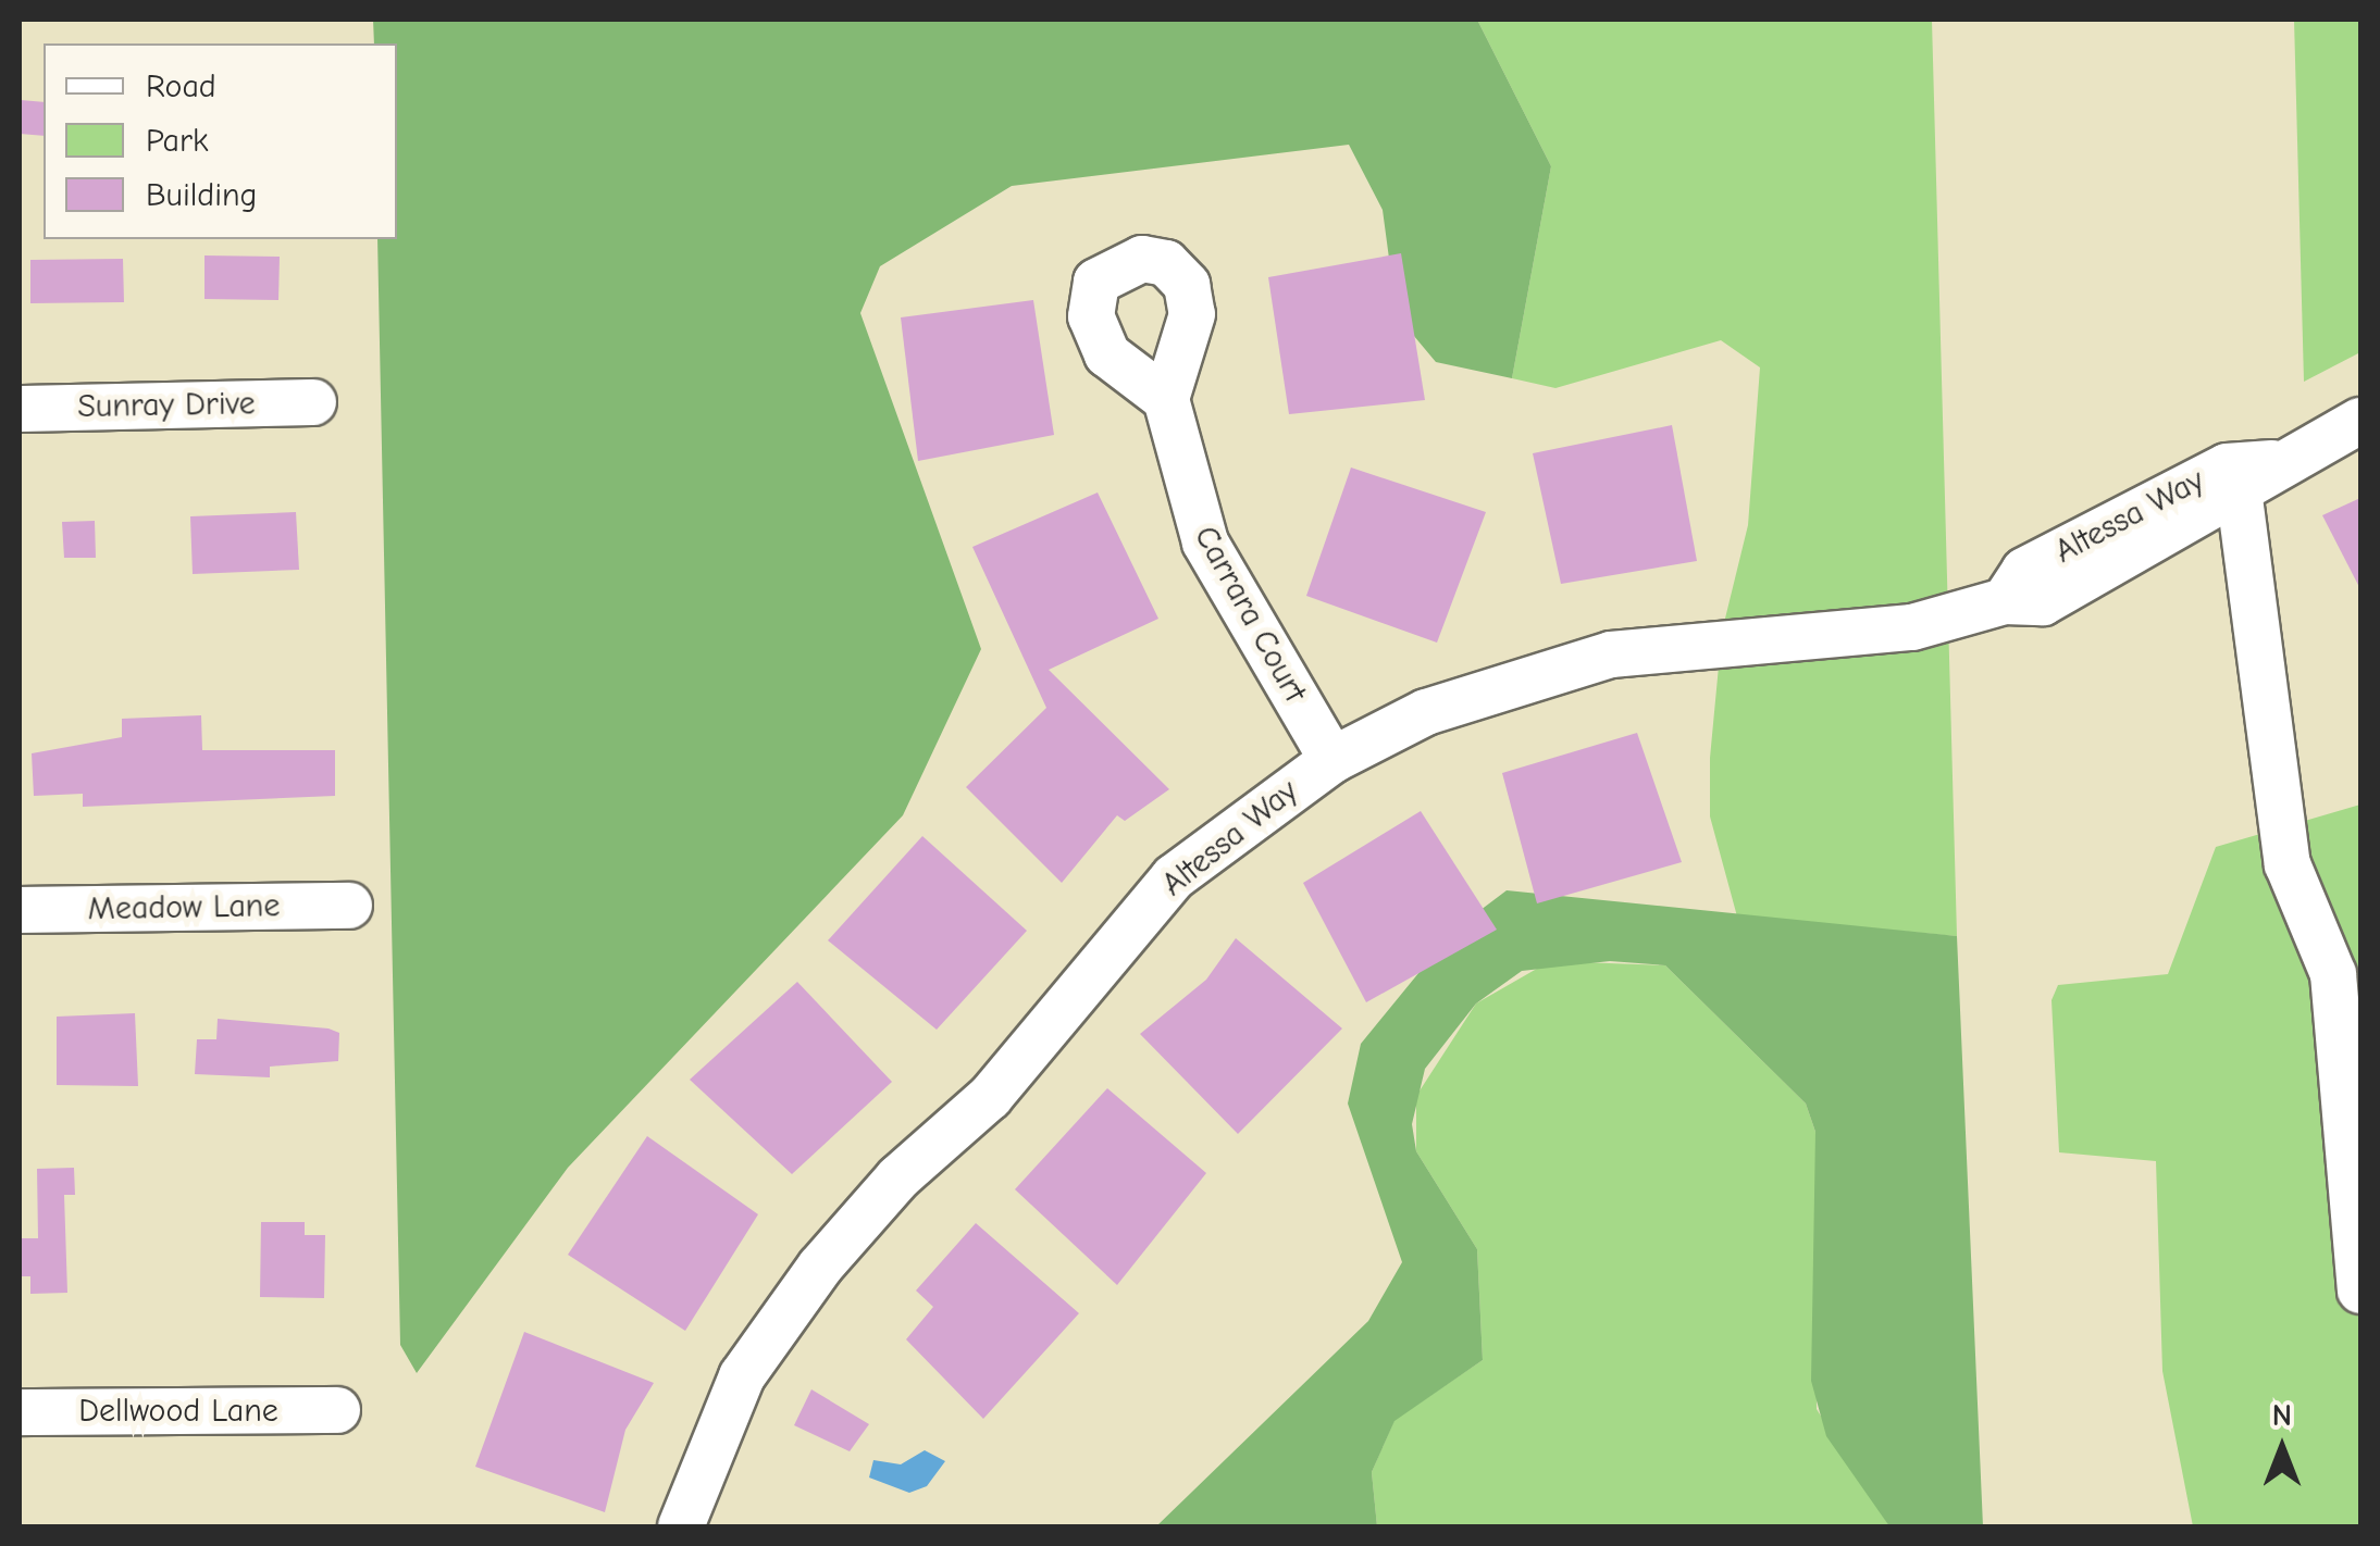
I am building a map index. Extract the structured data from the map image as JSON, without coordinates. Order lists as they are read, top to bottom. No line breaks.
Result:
{"streets":{"street":["Sunray Drive","Altessa Way","Carrara Court","Meadow Lane","Dellwood Lane"]},"crossings":[["Altessa Way","Carrara Court"]],"legend":["Road","Park","Building"],"north":"top"}
